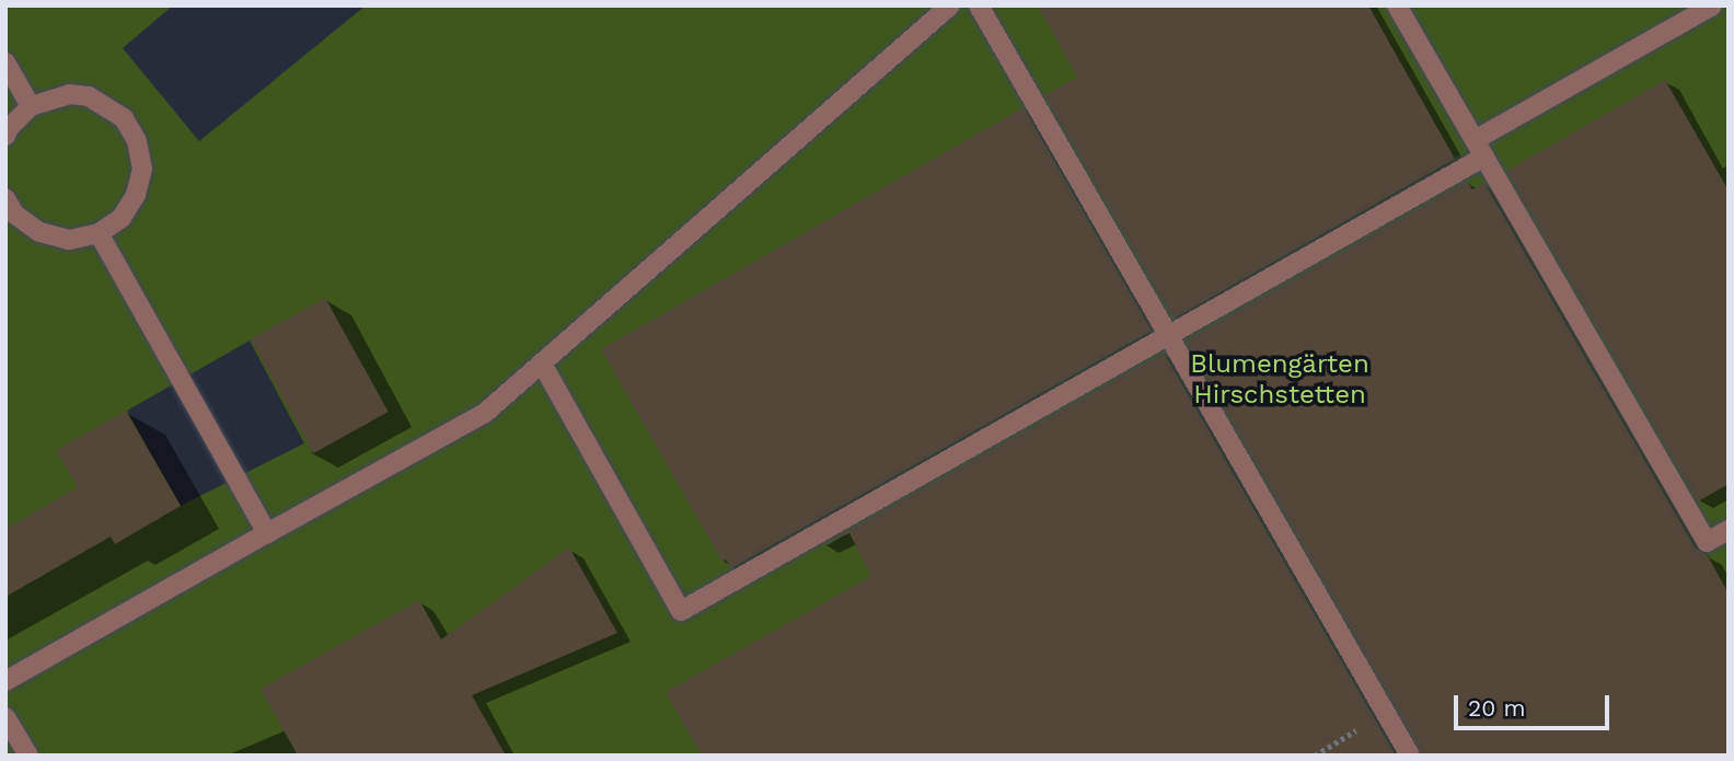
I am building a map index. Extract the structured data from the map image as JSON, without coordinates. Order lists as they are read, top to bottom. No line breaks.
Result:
{"parks":["Blumengärten Hirschstetten"],"scale_bar":"20 m"}
